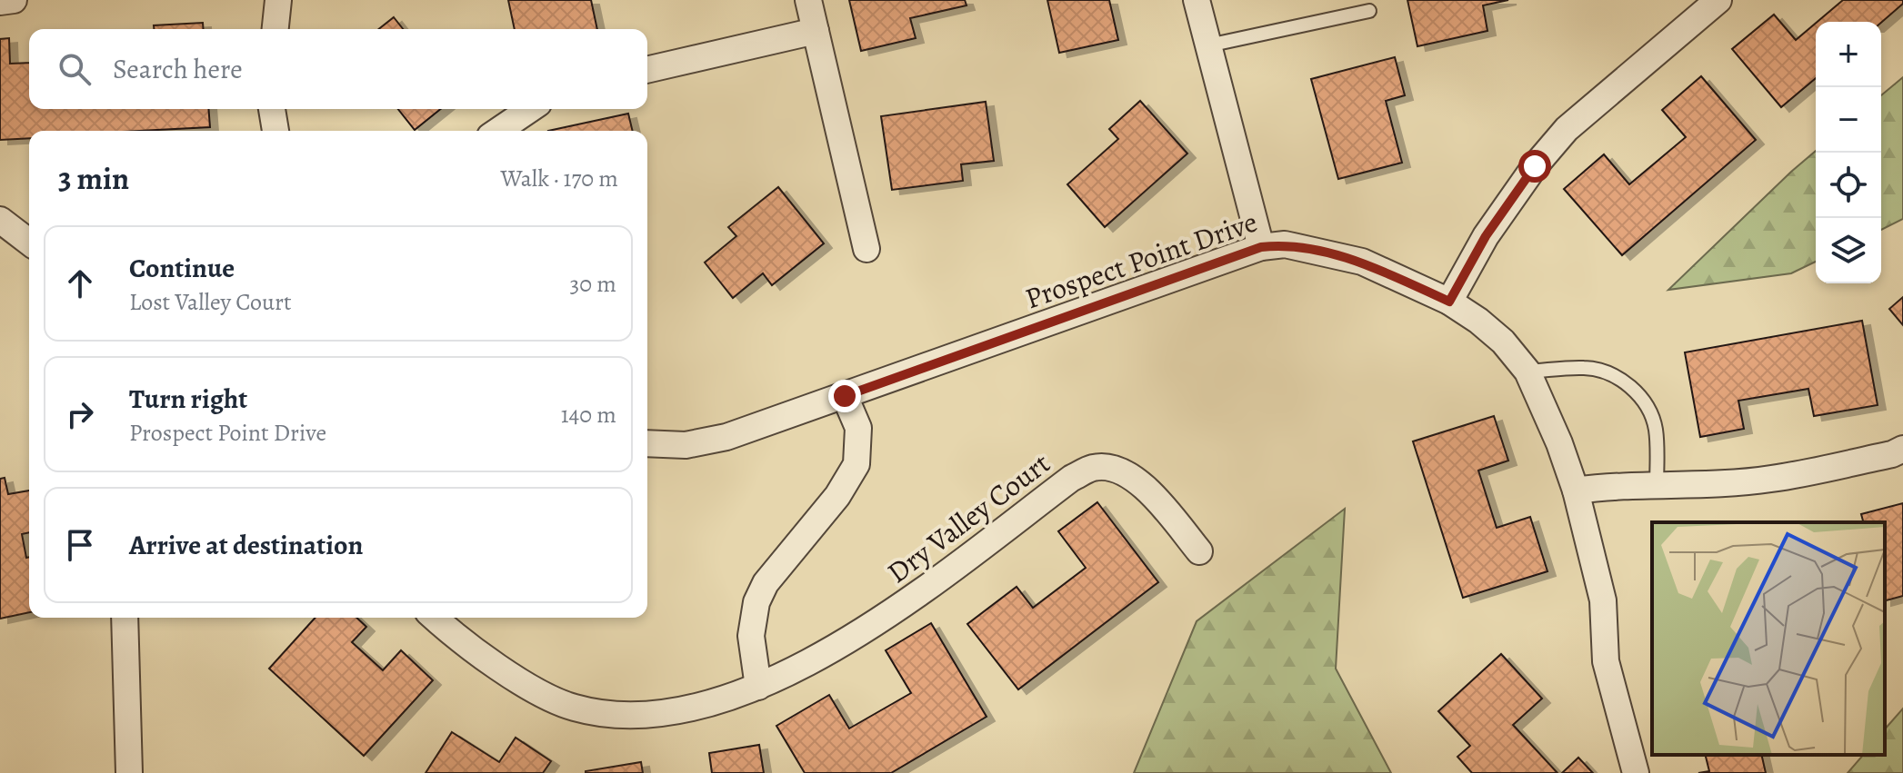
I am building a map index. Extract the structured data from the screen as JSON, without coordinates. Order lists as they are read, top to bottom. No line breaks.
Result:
{"streets":{"street":["Prospect Point Drive","Dry Valley Court"]},"page":{"map_buttons":["+","−"],"search":"Search here","heading":["3 min","Walk · 170 m"],"list":[["Continue","Lost Valley Court","30 m"],["Turn right","Prospect Point Drive","140 m"],"Arrive at destination"]}}
